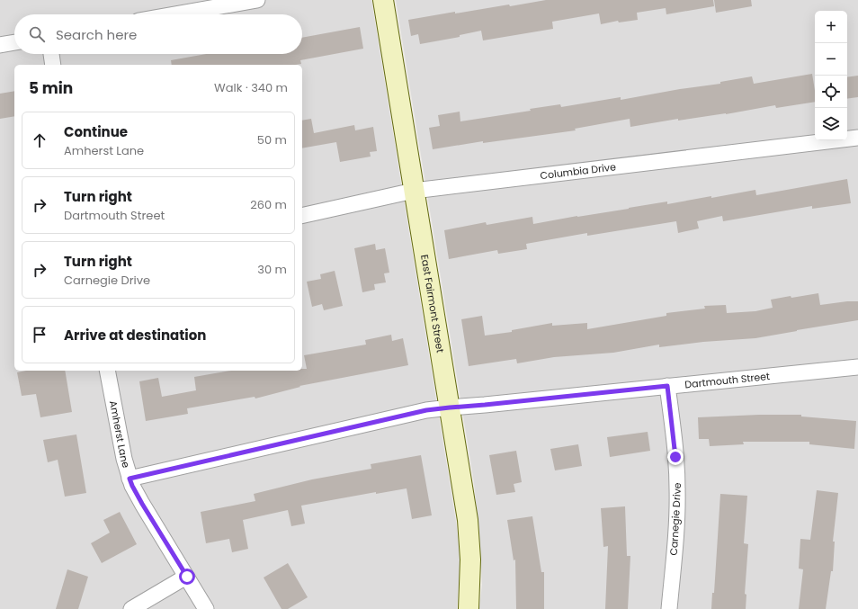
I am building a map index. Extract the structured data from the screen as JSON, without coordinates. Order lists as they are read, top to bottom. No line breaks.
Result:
{"streets":{"street":["Columbia Drive","East Fairmont Street","Dartmouth Street","Amherst Lane","Carnegie Drive"]},"crossings":[["Columbia Drive","East Fairmont Street"],["East Fairmont Street","Dartmouth Street"],["Dartmouth Street","Amherst Lane"],["Dartmouth Street","Carnegie Drive"]],"page":{"map_buttons":["+","−"],"search":"Search here","heading":["5 min","Walk · 340 m"],"list":[["Continue","Amherst Lane","50 m"],["Turn right","Dartmouth Street","260 m"],["Turn right","Carnegie Drive","30 m"],"Arrive at destination"]}}
